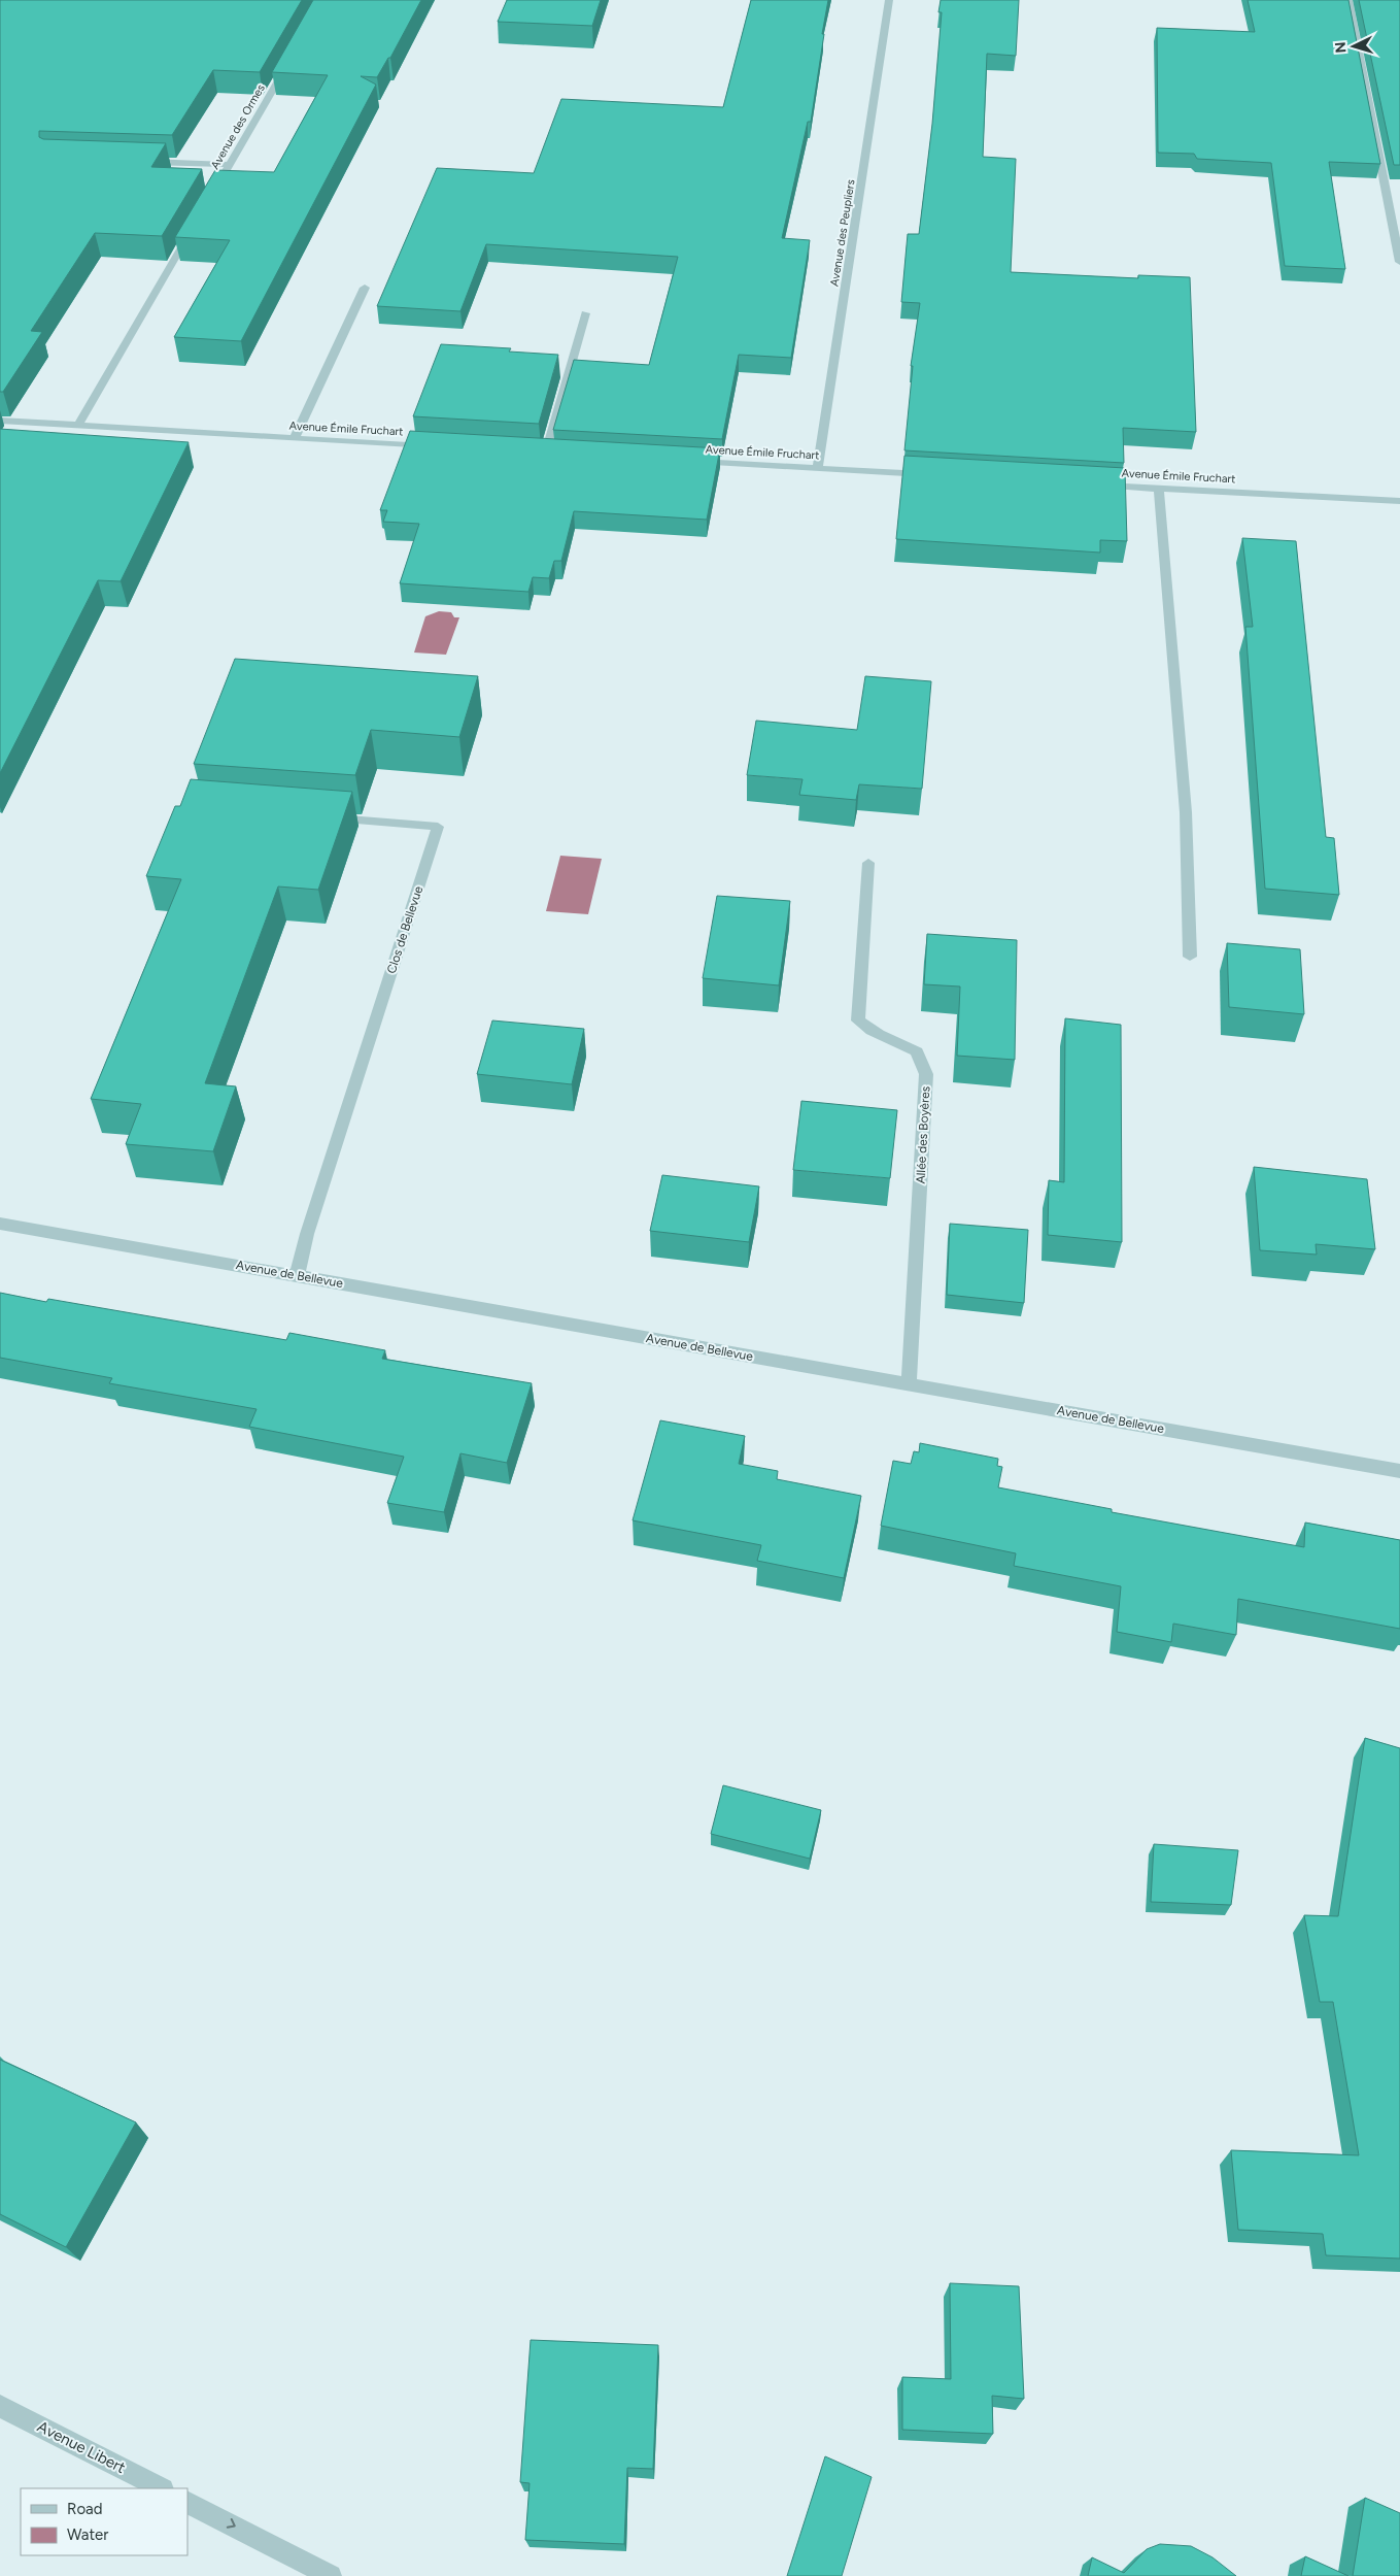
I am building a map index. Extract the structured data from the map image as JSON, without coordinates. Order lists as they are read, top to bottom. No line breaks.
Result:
{"streets":{"street":["Avenue des Ormes","Avenue des Peupliers","Avenue Émile Fruchart","Clos de Bellevue","Allée des Boyères","Avenue de Bellevue","Avenue Libert"]},"crossings":[["Avenue des Peupliers","Avenue Émile Fruchart"],["Clos de Bellevue","Avenue de Bellevue"],["Allée des Boyères","Avenue de Bellevue"]],"legend":["Road","Water"],"north":"left"}
